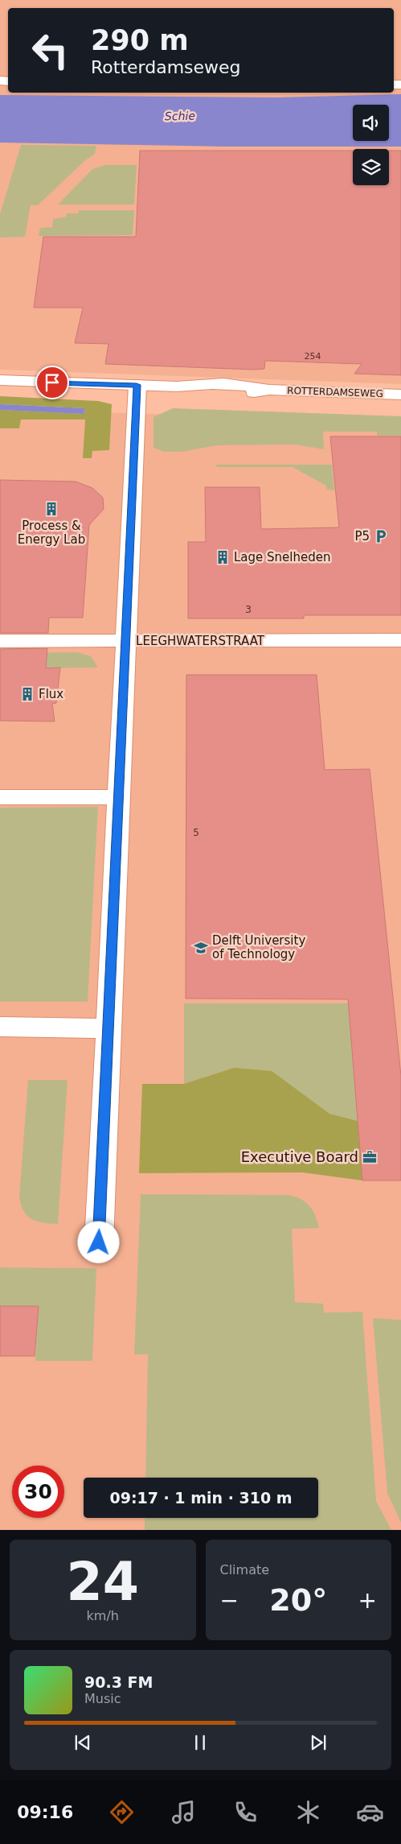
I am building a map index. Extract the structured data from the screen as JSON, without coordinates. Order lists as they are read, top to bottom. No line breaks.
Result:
{"streets":{"street":["ROTTERDAMSEWEG","LEEGHWATERSTRAAT"]},"water":["Schie"],"places":{"building":["Process & Energy Lab","Lage Snelheden","Flux"],"parking":["P5"],"school or university":["Delft University of Technology"],"office":["Executive Board"]},"house_numbers":["254","3","5"],"page":{"turn":["290 m","Rotterdamseweg"],"limit":"30","trip":"09:17 · 1 min · 310 m","tile":[["24","km/h"],"Climate"],"heat":["−","20°","+"],"song":["90.3 FM","Music"],"tabs":"09:16"}}
